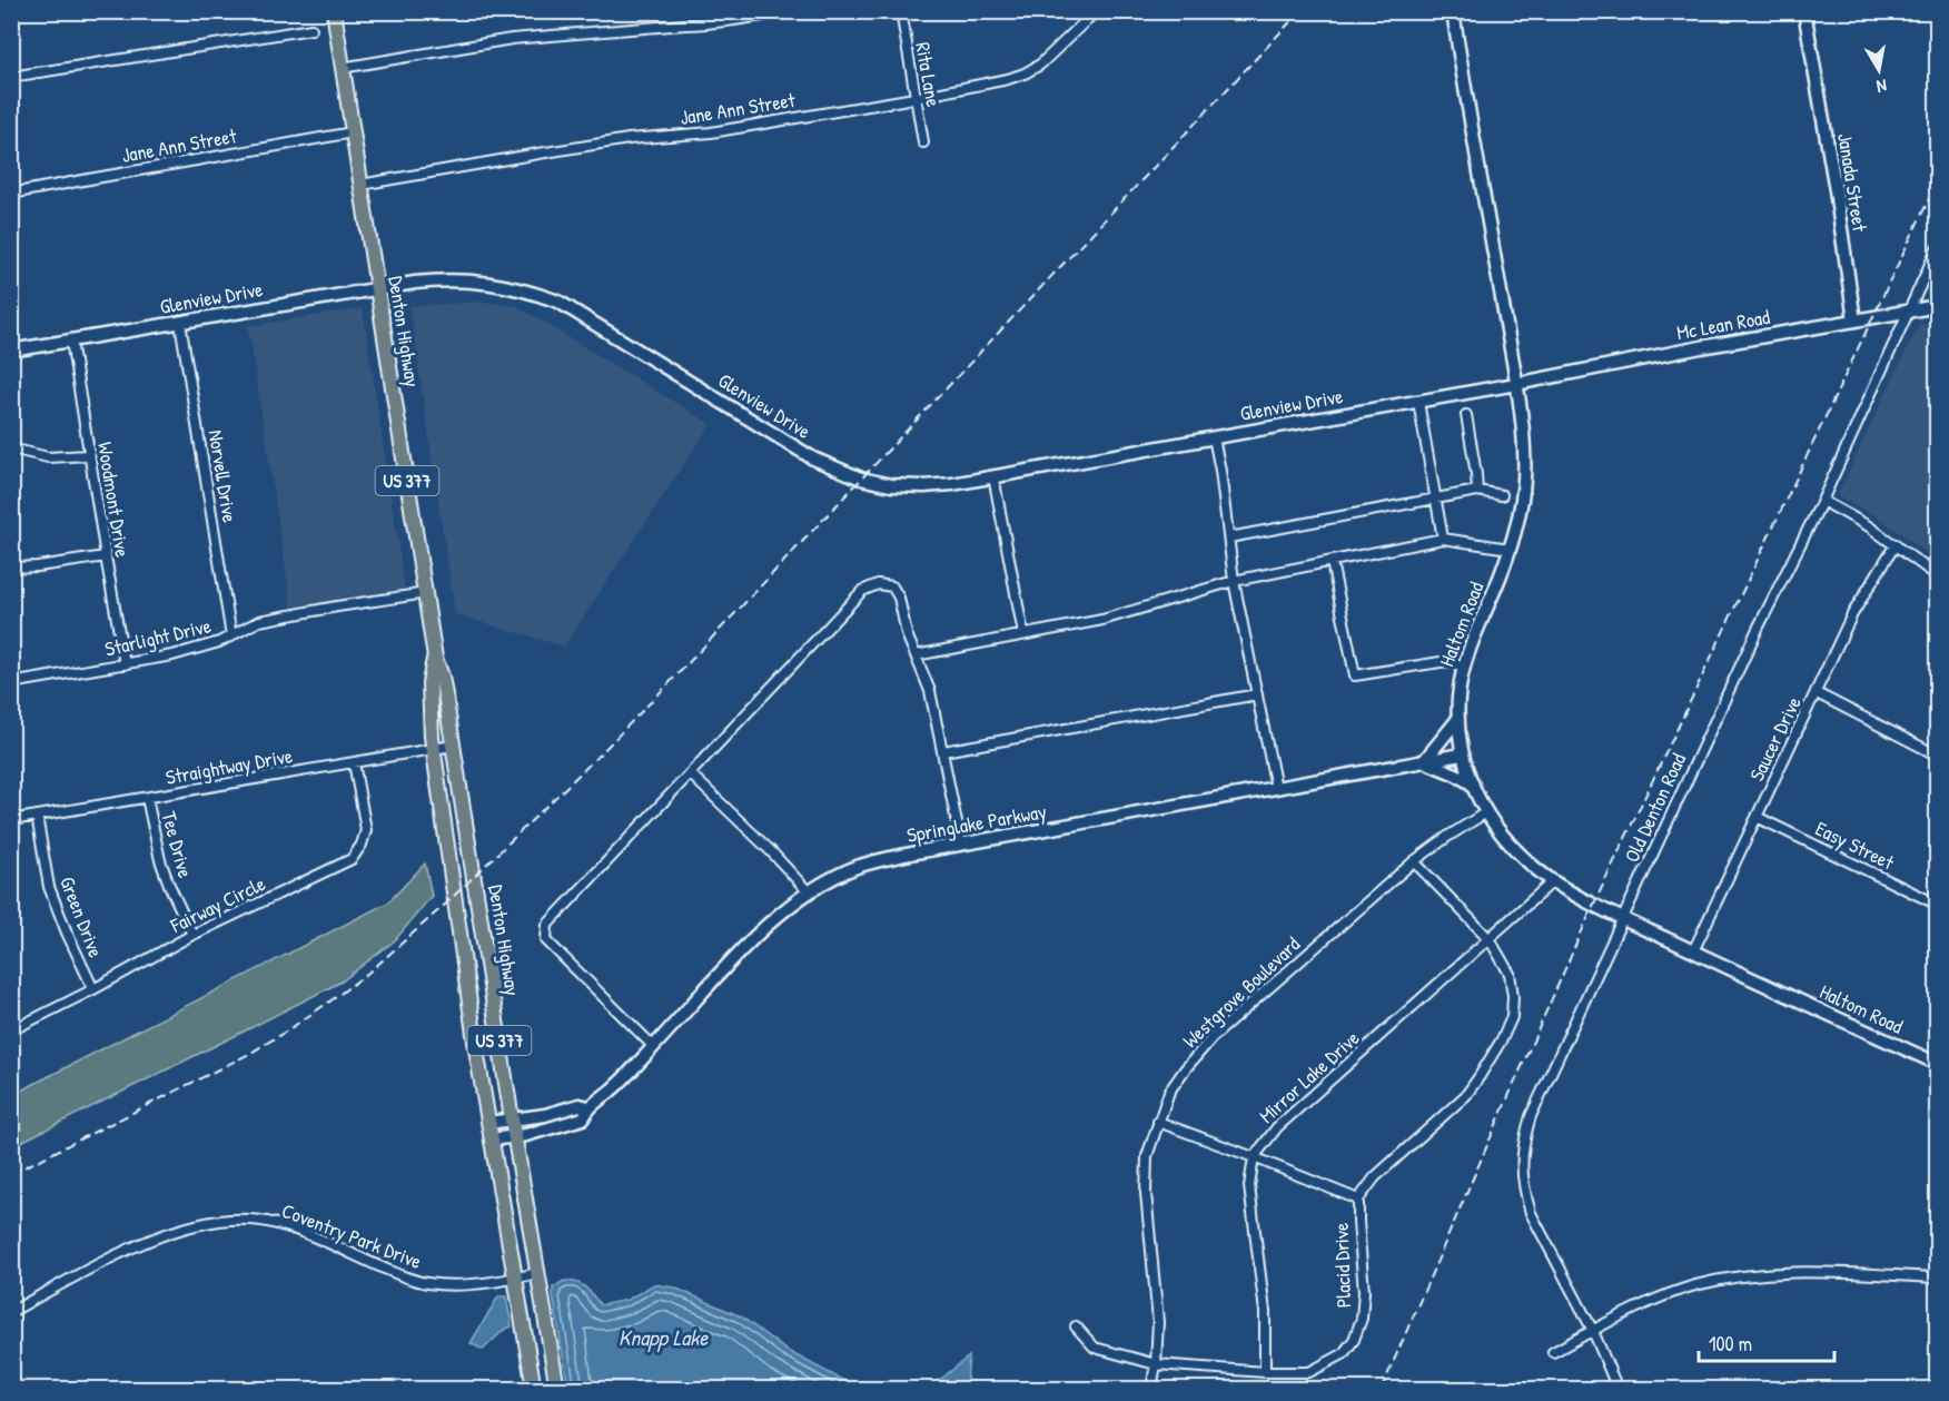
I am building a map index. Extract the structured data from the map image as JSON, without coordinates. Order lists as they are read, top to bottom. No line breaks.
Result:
{"streets":{"main road":["Janada Street","Glenview Drive","Mc Lean Road","Denton Highway","US 377","Haltom Road","Springlake Parkway"],"street":["Rita Lane","Jane Ann Street","Norvell Drive","Woodmont Drive","Starlight Drive","Saucer Drive","Straightway Drive","Old Denton Road","Tee Drive","Easy Street","Fairway Circle","Green Drive","Westgrove Boulevard","Mirror Lake Drive","Coventry Park Drive","Placid Drive"]},"crossings":[["Rita Lane","Jane Ann Street"],["Jane Ann Street","Denton Highway"],["Janada Street","Mc Lean Road"],["Glenview Drive","Mc Lean Road"],["Glenview Drive","Denton Highway"],["Glenview Drive","Norvell Drive"],["Glenview Drive","Woodmont Drive"],["Glenview Drive","Haltom Road"],["Mc Lean Road","Haltom Road"],["Mc Lean Road","Old Denton Road"],["Denton Highway","Starlight Drive"],["Denton Highway","Straightway Drive"],["Denton Highway","Springlake Parkway"],["Denton Highway","Coventry Park Drive"],["Norvell Drive","Starlight Drive"],["Woodmont Drive","Starlight Drive"],["Haltom Road","Saucer Drive"],["Haltom Road","Old Denton Road"],["Haltom Road","Springlake Parkway"],["Haltom Road","Westgrove Boulevard"],["Haltom Road","Mirror Lake Drive"],["Saucer Drive","Easy Street"],["Straightway Drive","Tee Drive"],["Straightway Drive","Fairway Circle"],["Straightway Drive","Green Drive"],["Tee Drive","Fairway Circle"],["Fairway Circle","Green Drive"],["Westgrove Boulevard","Placid Drive"],["Mirror Lake Drive","Placid Drive"]],"water":["Knapp Lake"],"scale_bar":"100 m","north":"bottom"}
